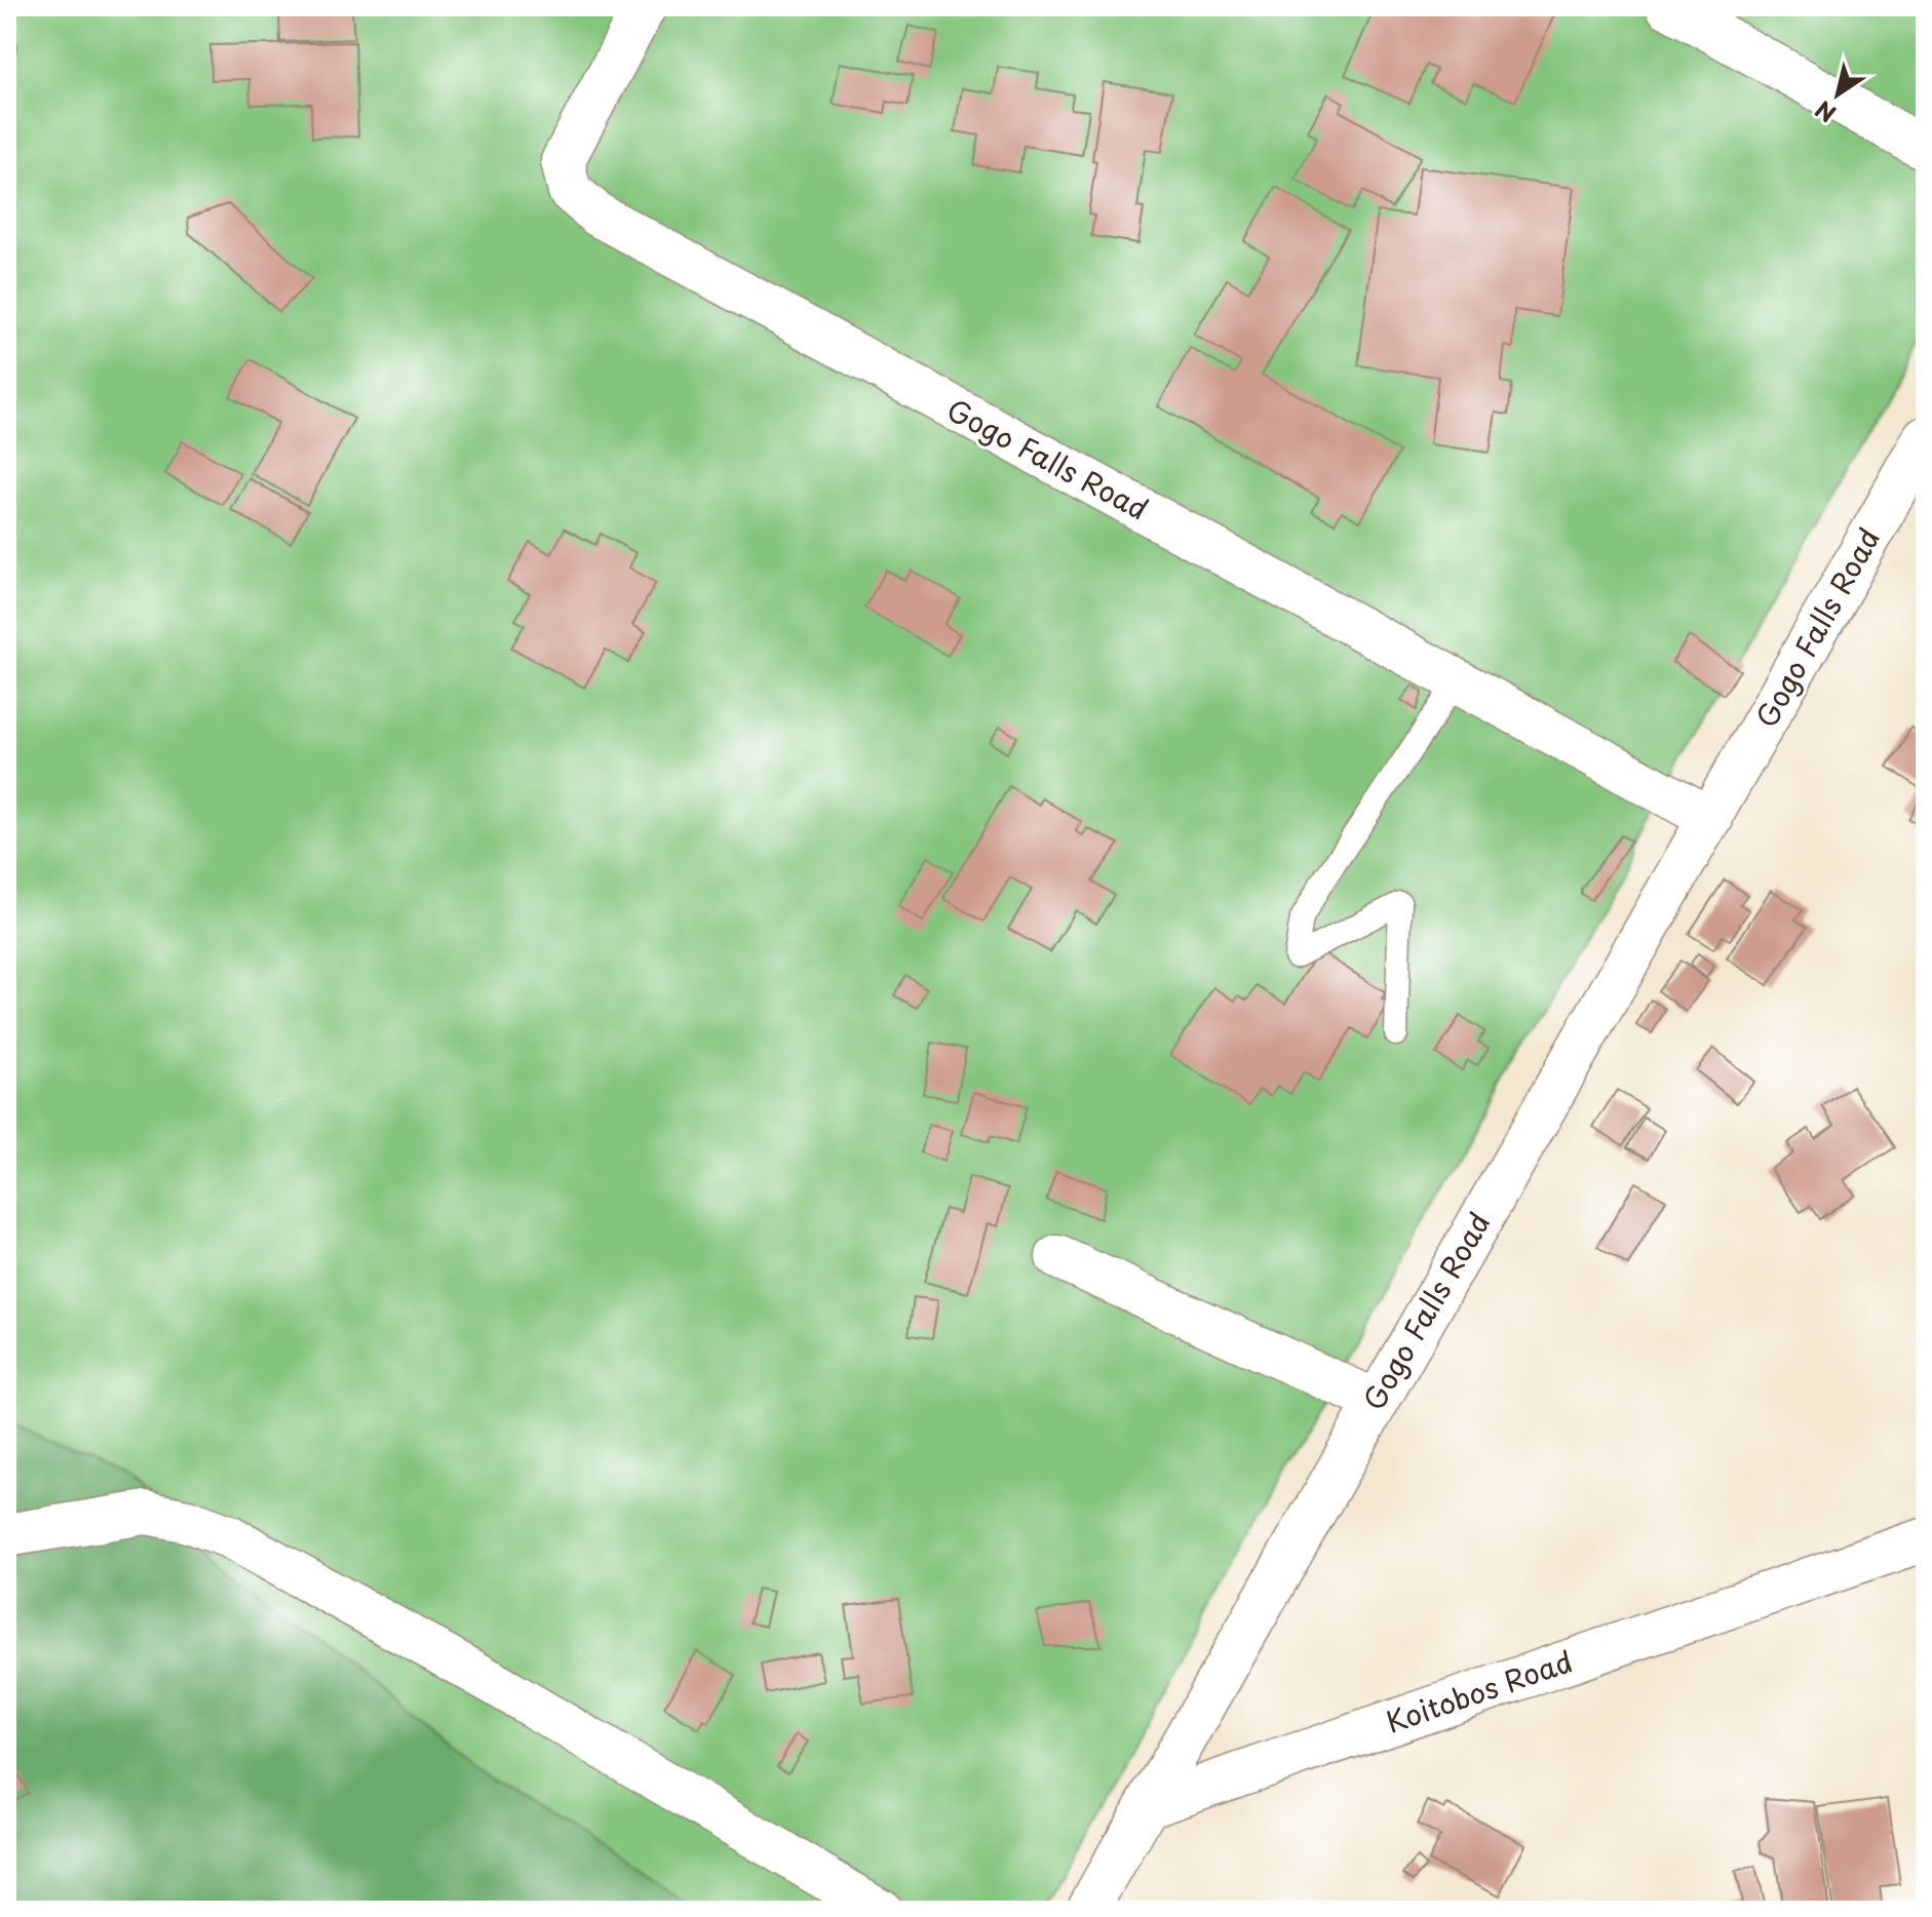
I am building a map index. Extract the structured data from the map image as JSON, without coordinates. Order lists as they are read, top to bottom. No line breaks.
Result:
{"streets":{"street":["Gogo Falls Road","Koitobos Road"]},"crossings":[["Gogo Falls Road","Koitobos Road"]],"north":"bottom left"}
